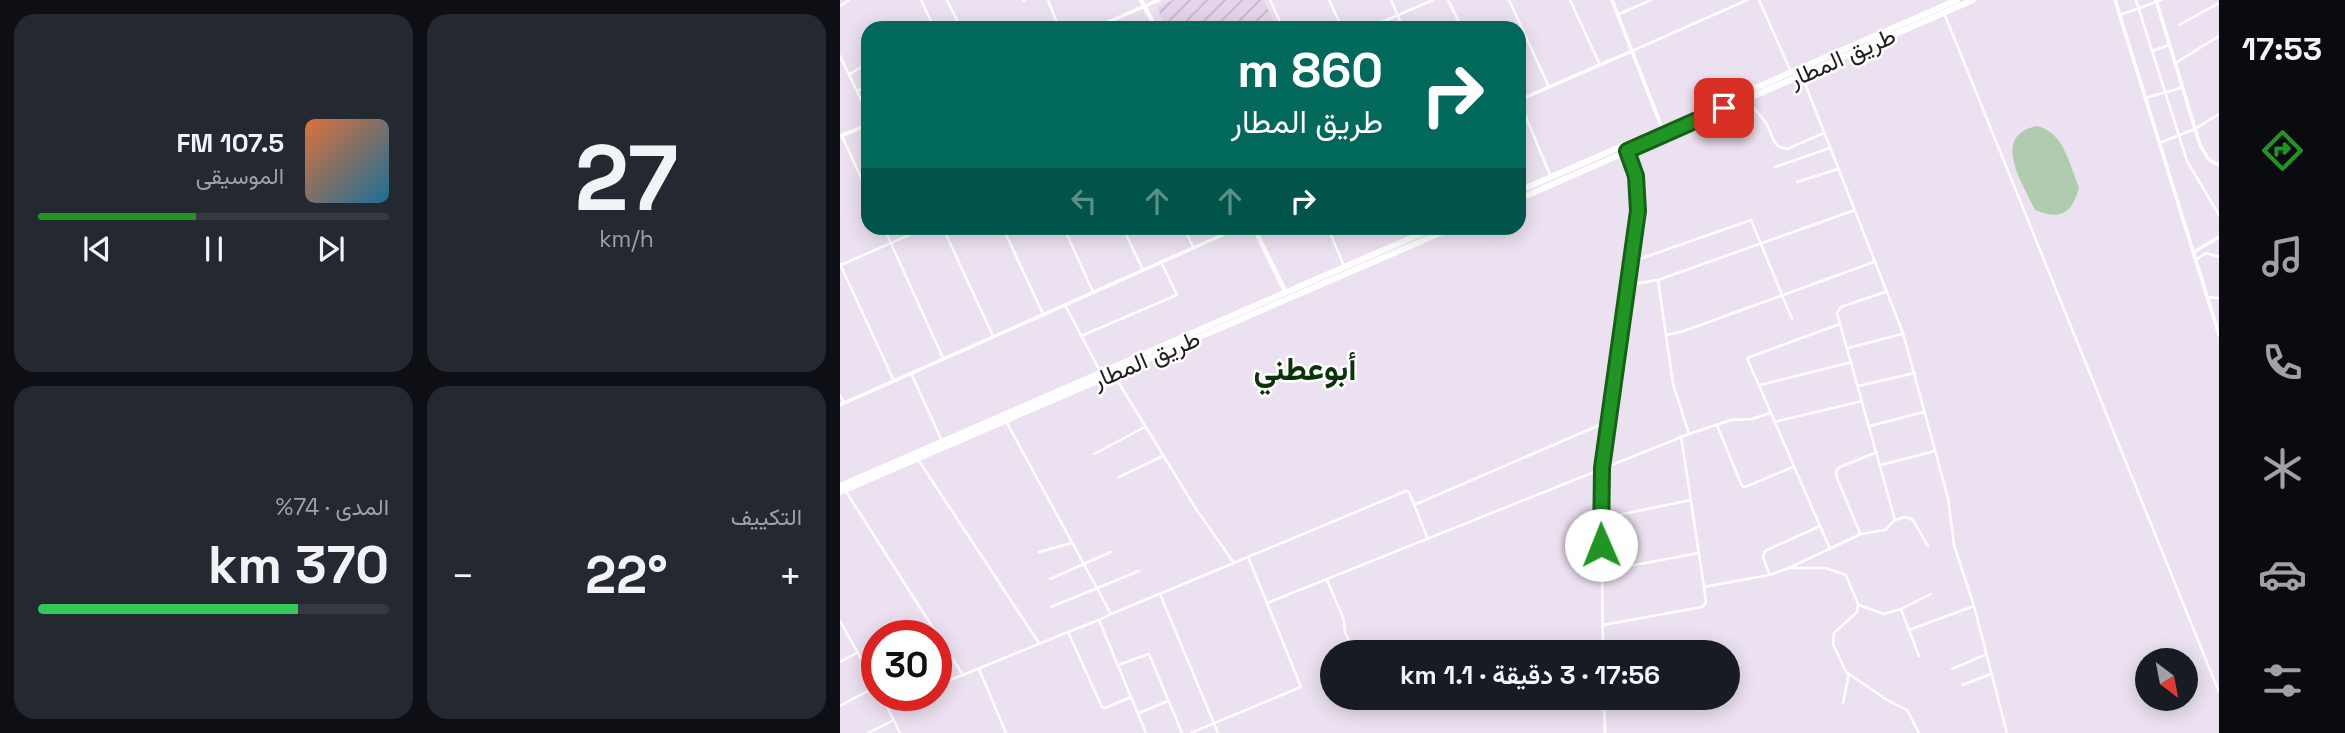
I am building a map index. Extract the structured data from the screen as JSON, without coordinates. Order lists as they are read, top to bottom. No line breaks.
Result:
{"streets":{"highway":["طريق المطار"]},"districts":["أبوعطني"],"north":"bottom right","page":{"tabs":"17:53","tile":[["27","km/h"],"التكييف",["المدى · 74%","370 km"]],"turn":["860 m","طريق المطار"],"song":["107.5 FM","الموسيقى"],"heat":["−","22°","+"],"limit":"30","trip":"17:56 · 3 دقيقة · 1.1 km"}}
